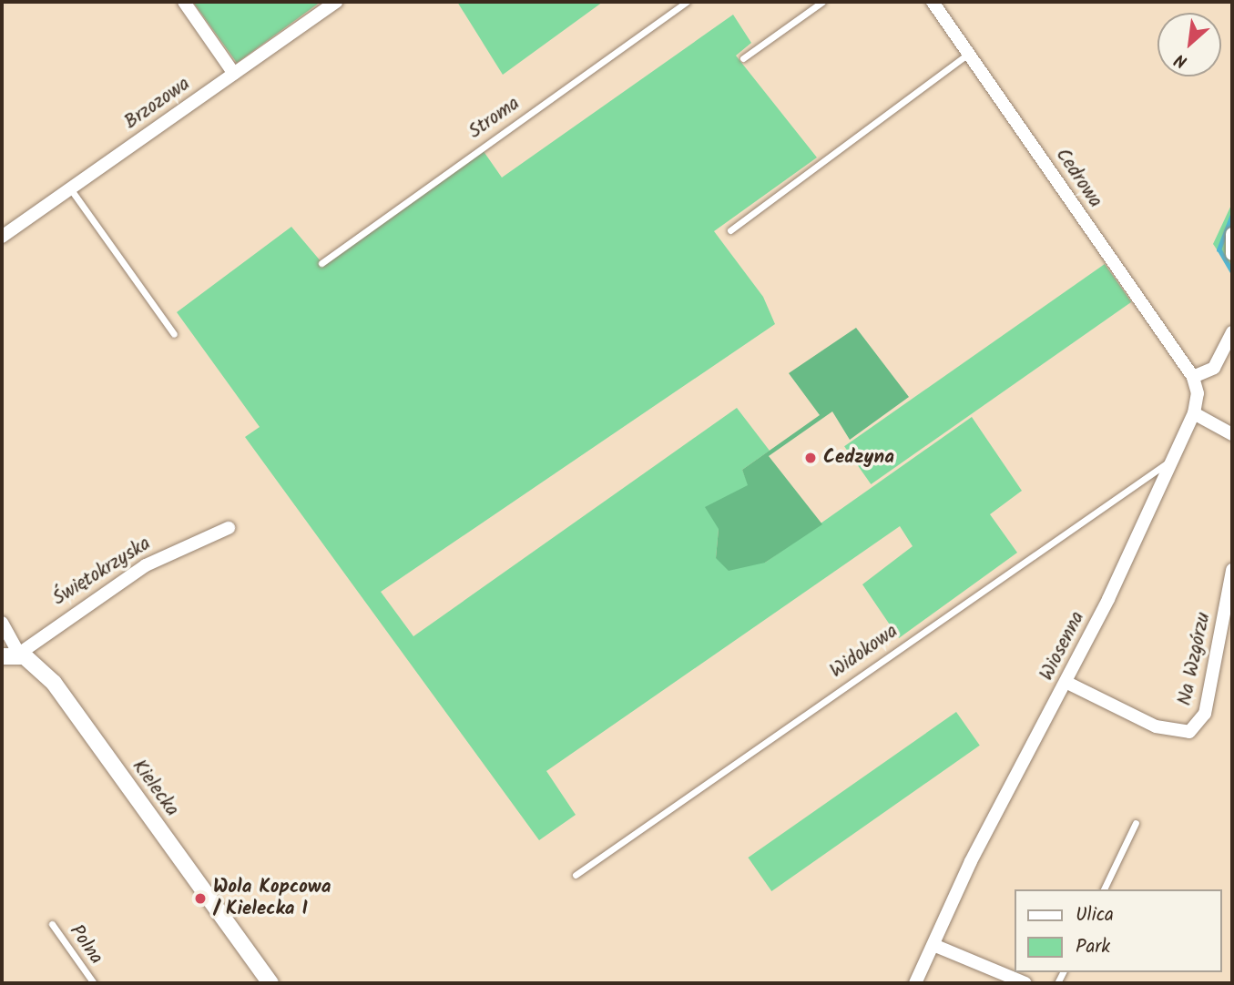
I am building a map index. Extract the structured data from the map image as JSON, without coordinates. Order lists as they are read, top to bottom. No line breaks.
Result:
{"streets":{"street":["Brzozowa","Cedrowa","Świętokrzyska","Wiosenna","Na Wzgórzu","Kielecka"],"lane":["Stroma","Widokowa","Polna"]},"crossings":[["Cedrowa","Wiosenna"],["Świętokrzyska","Kielecka"],["Wiosenna","Widokowa"],["Wiosenna","Na Wzgórzu"]],"places":["Cedzyna","Wola Kopcowa / Kielecka I"],"legend":["Ulica","Park"],"north":"bottom left"}
